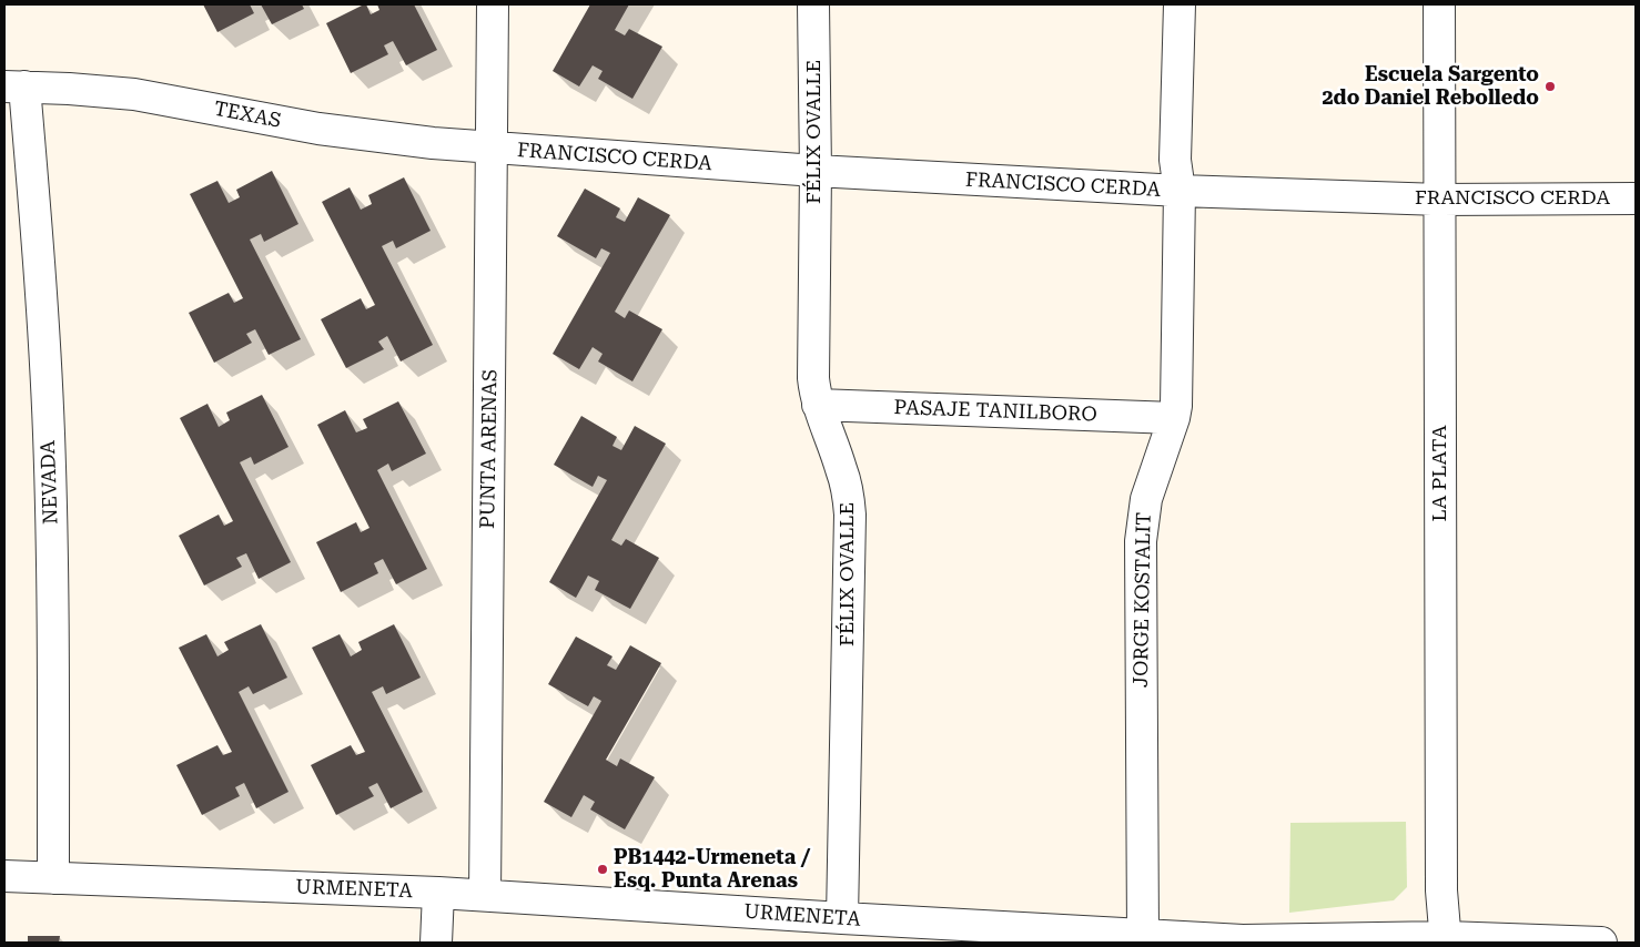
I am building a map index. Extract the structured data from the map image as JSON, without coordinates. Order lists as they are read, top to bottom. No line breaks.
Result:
{"streets":{"street":["TEXAS","FÉLIX OVALLE","FRANCISCO CERDA","PASAJE TANILBORO","PUNTA ARENAS","LA PLATA","NEVADA","JORGE KOSTALIT","URMENETA"]},"crossings":[["TEXAS","FRANCISCO CERDA"],["TEXAS","PUNTA ARENAS"],["TEXAS","NEVADA"],["FÉLIX OVALLE","FRANCISCO CERDA"],["FÉLIX OVALLE","PASAJE TANILBORO"],["FÉLIX OVALLE","URMENETA"],["FRANCISCO CERDA","PUNTA ARENAS"],["FRANCISCO CERDA","LA PLATA"],["FRANCISCO CERDA","JORGE KOSTALIT"],["PASAJE TANILBORO","JORGE KOSTALIT"],["PUNTA ARENAS","URMENETA"],["LA PLATA","URMENETA"],["NEVADA","URMENETA"],["JORGE KOSTALIT","URMENETA"]],"places":["Escuela Sargento 2do Daniel Rebolledo","PB1442-Urmeneta / Esq. Punta Arenas"]}
